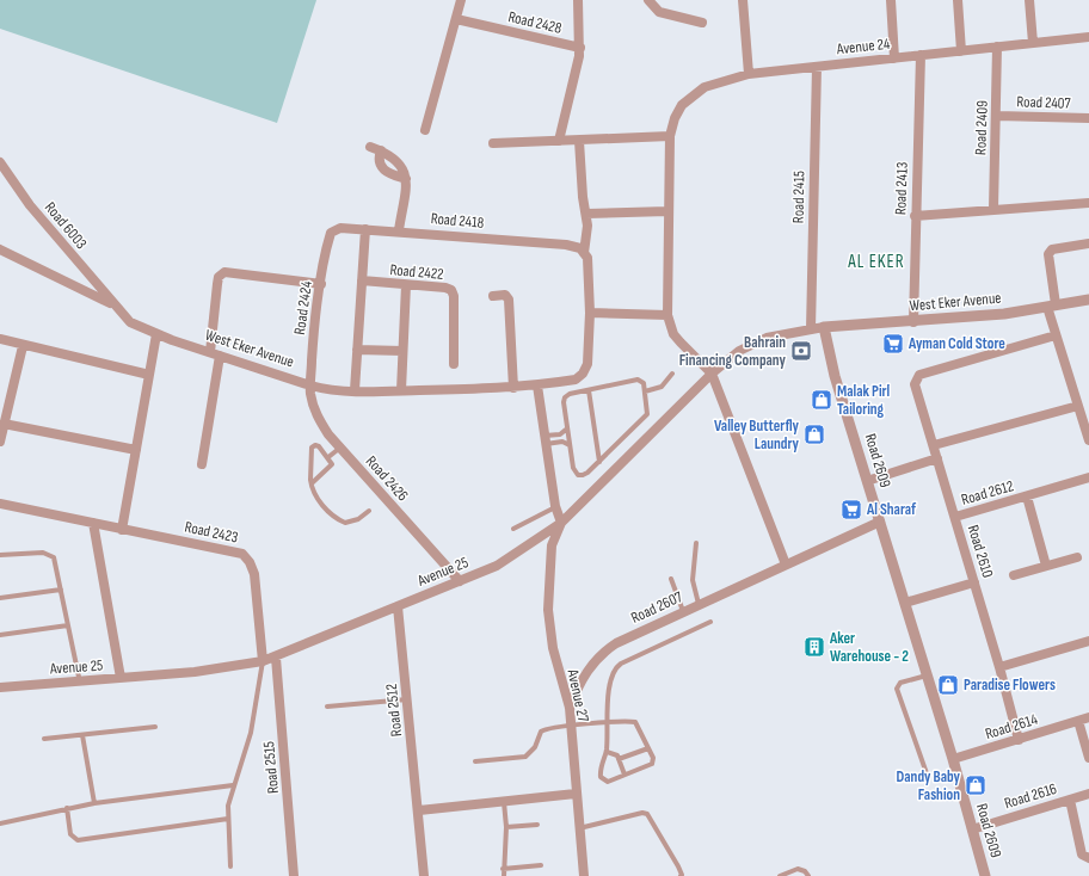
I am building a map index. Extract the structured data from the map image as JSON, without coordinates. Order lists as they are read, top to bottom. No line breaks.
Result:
{"streets":{"street":["Road 2428","Avenue 24","Road 2407","Road 2409","Road 2413","Road 2415","Road 2418","Road 6003","Road 2422","West Eker Avenue","Road 2424","Road 2609","Road 2426","Road 2612","Road 2423","Road 2610","Avenue 25","Road 2607","Avenue 27","Road 2512","Road 2614","Road 2515","Road 2616"]},"crossings":[["Avenue 24","Road 2409"],["Avenue 24","Road 2413"],["Avenue 24","Road 2415"],["Avenue 24","Avenue 25"],["Road 2407","Road 2409"],["Road 2413","West Eker Avenue"],["Road 2415","Avenue 25"],["Road 2418","Road 2424"],["Road 6003","West Eker Avenue"],["West Eker Avenue","Road 2424"],["West Eker Avenue","Road 2609"],["West Eker Avenue","Road 2426"],["West Eker Avenue","Avenue 25"],["Road 2424","Road 2426"],["Road 2609","Avenue 25"],["Road 2609","Road 2607"],["Road 2609","Road 2614"],["Road 2609","Road 2616"],["Road 2426","Avenue 25"],["Road 2612","Road 2610"],["Road 2423","Avenue 25"],["Road 2610","Road 2614"],["Avenue 25","Avenue 27"],["Avenue 25","Road 2512"],["Avenue 25","Road 2515"],["Road 2607","Avenue 27"]],"districts":["AL EKER"],"places":{"supermarket":["Ayman Cold Store","Al Sharaf"],"bank":["Bahrain Financing Company"],"shop":["Malak Pirl Tailoring","Valley Butterfly Laundry","Paradise Flowers","Dandy Baby Fashion"],"building":["Aker Warehouse - 2"]}}
